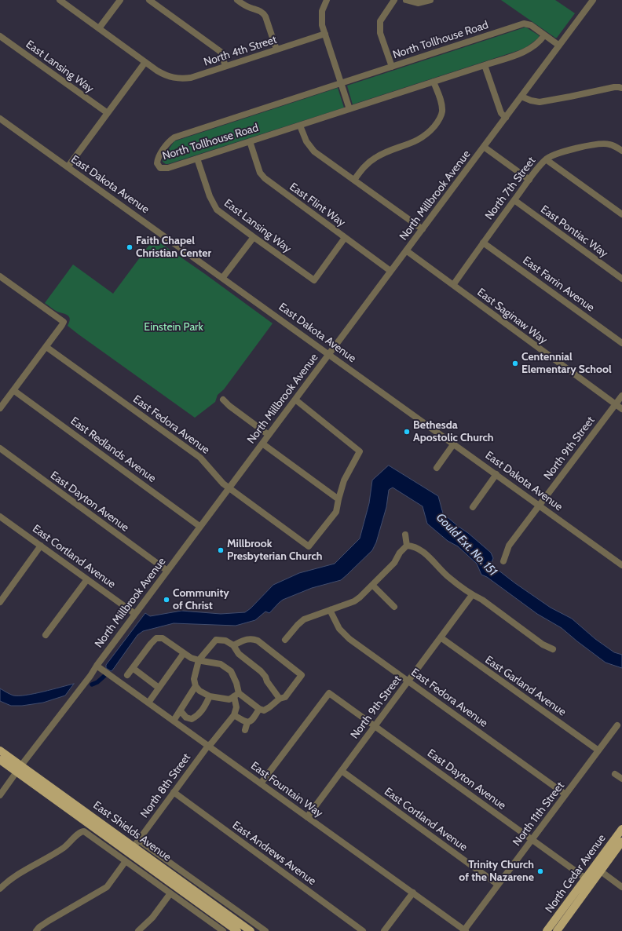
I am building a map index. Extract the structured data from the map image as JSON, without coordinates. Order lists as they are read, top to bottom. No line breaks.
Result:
{"streets":{"main road":["East Shields Avenue","North Cedar Avenue"],"street":["North Tollhouse Road","North 4th Street","East Lansing Way","East Dakota Avenue","North 7th Street","North Millbrook Avenue","East Flint Way","East Pontiac Way","East Farrin Avenue","East Saginaw Way","East Fedora Avenue","North 9th Street","East Redlands Avenue","East Dayton Avenue","East Cortland Avenue","East Garland Avenue","North 8th Street","East Fountain Way","North 11th Street","East Andrews Avenue"]},"crossings":[["North Tollhouse Road","East Lansing Way"],["North Tollhouse Road","North Millbrook Avenue"],["North Tollhouse Road","East Flint Way"],["East Lansing Way","East Flint Way"],["East Dakota Avenue","North Millbrook Avenue"],["East Dakota Avenue","North 9th Street"],["North 7th Street","East Pontiac Way"],["North 7th Street","East Farrin Avenue"],["North 7th Street","East Saginaw Way"],["North Millbrook Avenue","East Flint Way"],["North Millbrook Avenue","East Saginaw Way"],["North Millbrook Avenue","East Fedora Avenue"],["North Millbrook Avenue","East Redlands Avenue"],["North Millbrook Avenue","East Dayton Avenue"],["North Millbrook Avenue","East Cortland Avenue"],["North Millbrook Avenue","East Fountain Way"],["North Millbrook Avenue","East Shields Avenue"],["East Saginaw Way","North 9th Street"],["East Fedora Avenue","North 9th Street"],["East Fedora Avenue","North 11th Street"],["North 9th Street","East Dayton Avenue"],["North 9th Street","East Cortland Avenue"],["North 9th Street","East Garland Avenue"],["North 9th Street","East Fountain Way"],["East Dayton Avenue","East Fountain Way"],["East Dayton Avenue","North 11th Street"],["East Dayton Avenue","North Cedar Avenue"],["East Cortland Avenue","North 11th Street"],["East Garland Avenue","North 11th Street"],["North 8th Street","East Fountain Way"],["North 8th Street","East Shields Avenue"],["North 8th Street","East Andrews Avenue"],["East Fountain Way","North 11th Street"]],"water":["Gould Ext. No. 151"],"parks":["Einstein Park"],"places":["Faith Chapel Christian Center","Centennial Elementary School","Bethesda Apostolic Church","Millbrook Presbyterian Church","Community of Christ","Trinity Church of the Nazarene"]}
